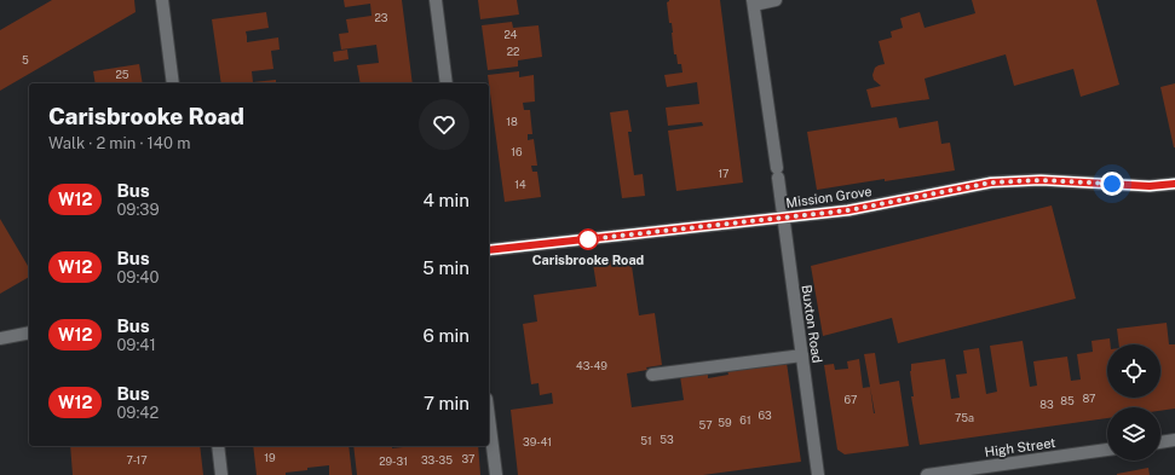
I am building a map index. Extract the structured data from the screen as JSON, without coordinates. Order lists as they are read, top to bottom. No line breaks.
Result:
{"streets":{"street":["Mission Grove","Buxton Road","High Street"]},"crossings":[["Mission Grove","Buxton Road"]],"places":["Carisbrooke Road"],"lines":["bus line W12"],"house_numbers":["23","24","22","5","25","18","16","17","14","43-49","87","67","85","83","63","75a","61","59","57","53","51","39-41","19","37","7-17","33-35","29-31"],"page":{"heading":["Carisbrooke Road","Walk · 2 min · 140 m"],"list":[{"mark":"W12","name":"Bus","note":"09:39","value":"4 min"},{"mark":"W12","name":"Bus","note":"09:40","value":"5 min"},{"mark":"W12","name":"Bus","note":"09:41","value":"6 min"},{"mark":"W12","name":"Bus","note":"09:42","value":"7 min"}]}}
